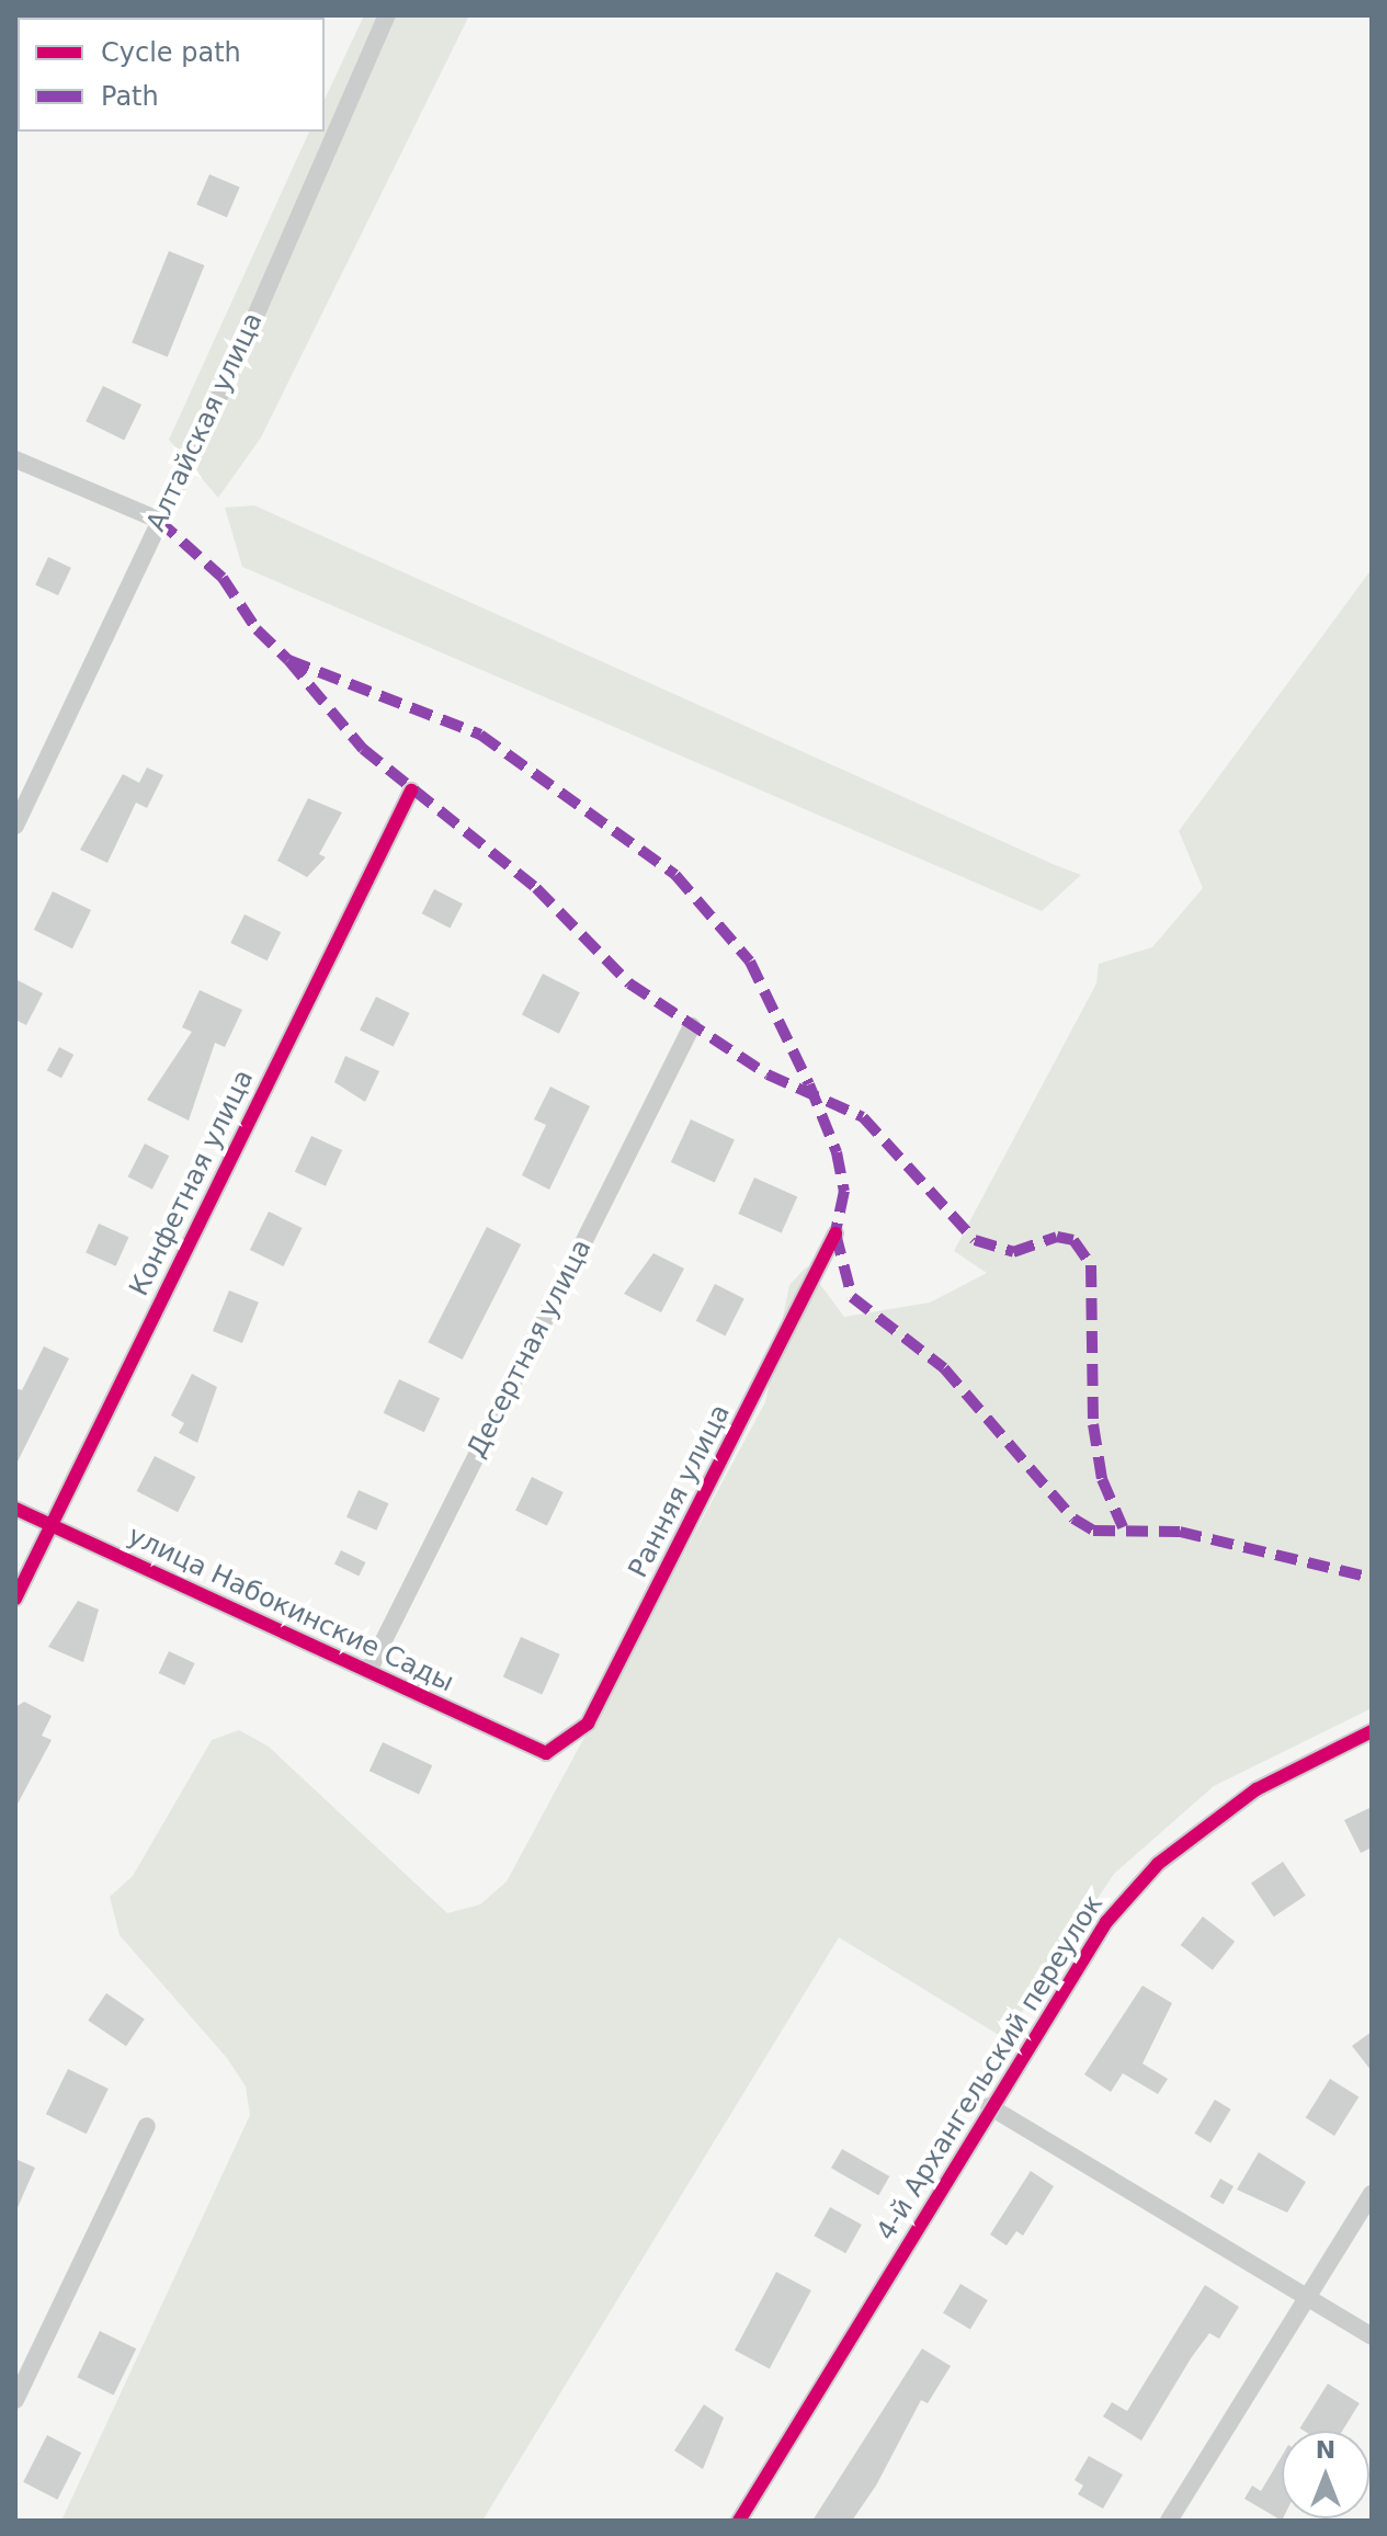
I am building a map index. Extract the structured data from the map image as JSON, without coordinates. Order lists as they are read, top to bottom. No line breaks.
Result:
{"streets":{"street":["Алтайская улица","Конфетная улица","Десертная улица","Ранняя улица","улица Набокинские Сады","4-й Архангельский переулок"]},"crossings":[["Конфетная улица","улица Набокинские Сады"],["Десертная улица","улица Набокинские Сады"],["Ранняя улица","улица Набокинские Сады"]],"legend":["Cycle path","Path"],"north":"top"}
